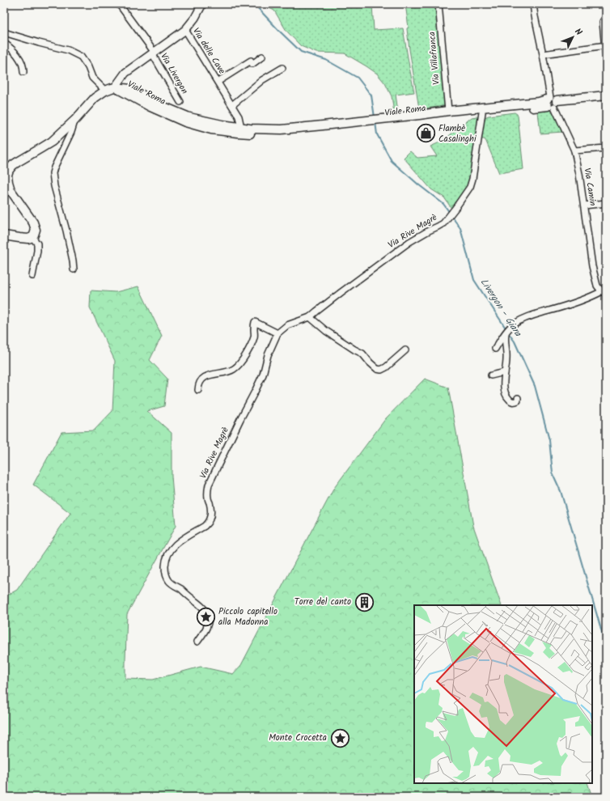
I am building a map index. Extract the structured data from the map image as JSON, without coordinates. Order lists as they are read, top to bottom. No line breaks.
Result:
{"streets":{"main road":["Viale Roma"],"street":["Via delle Cave","Via Villafranca","Via Livergon","Via Camin","Via Rive Magrè"]},"crossings":[["Via delle Cave","Viale Roma"],["Via Villafranca","Viale Roma"],["Viale Roma","Via Camin"],["Viale Roma","Via Rive Magrè"]],"water":["Livergon - Giara"],"places":{"shop":["Flambè Casalinghi"],"building":["Torre del canto"],"place":["Piccolo capitello alla Madonna","Monte Crocetta"]},"north":"top right"}
